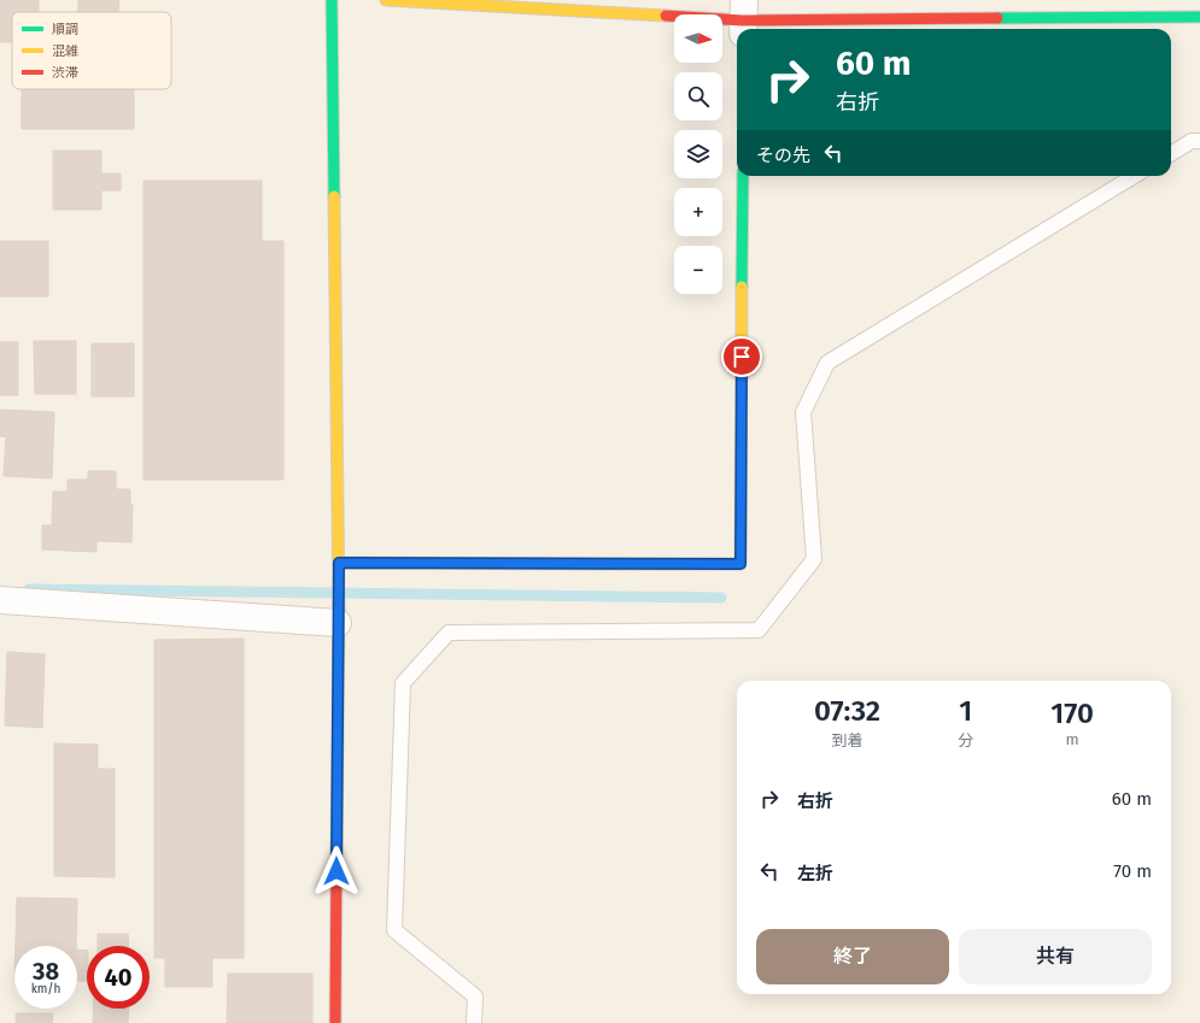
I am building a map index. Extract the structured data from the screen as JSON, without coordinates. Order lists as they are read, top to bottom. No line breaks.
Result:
{"legend":["順調","混雑","渋滞"],"north":"right","page":{"map_buttons":["+","−"],"turn":["60 m","右折"],"then":"その先","eta":["07:32","到着","1","分","170","m"],"list":[{"name":"右折","value":"60 m"},{"name":"左折","value":"70 m"}],"buttons":["終了","共有"],"speed":"38 km/h","limit":"40"}}
